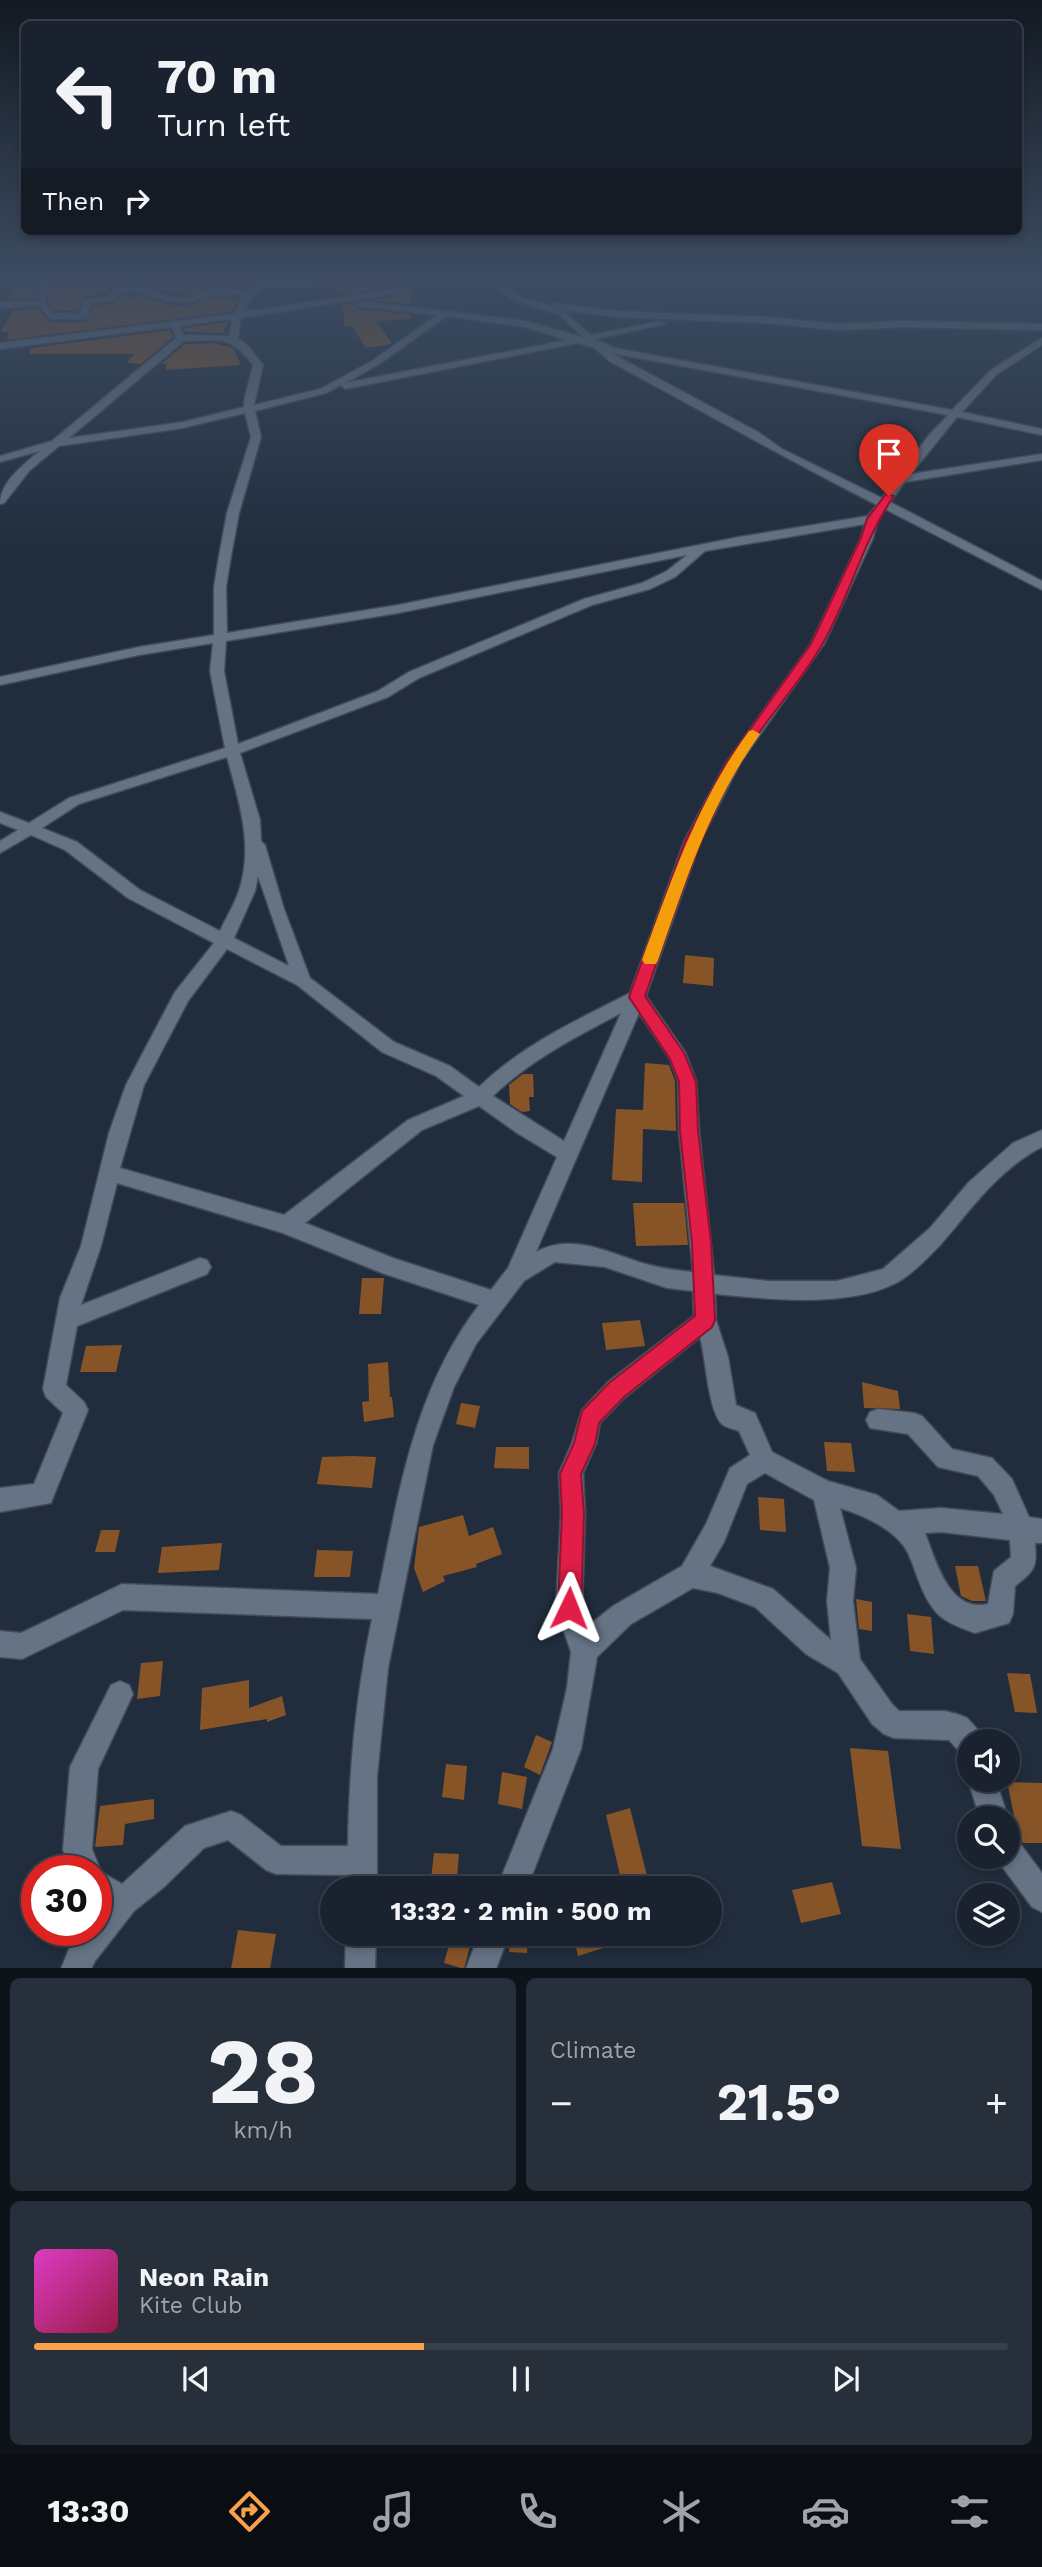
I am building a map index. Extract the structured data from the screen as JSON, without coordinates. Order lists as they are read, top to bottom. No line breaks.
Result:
{"page":{"turn":["70 m","Turn left"],"then":"Then","limit":"30","trip":"13:32 · 2 min · 500 m","tile":[["28","km/h"],"Climate"],"heat":["−","21.5°","+"],"song":["Neon Rain","Kite Club"],"tabs":"13:30"}}
